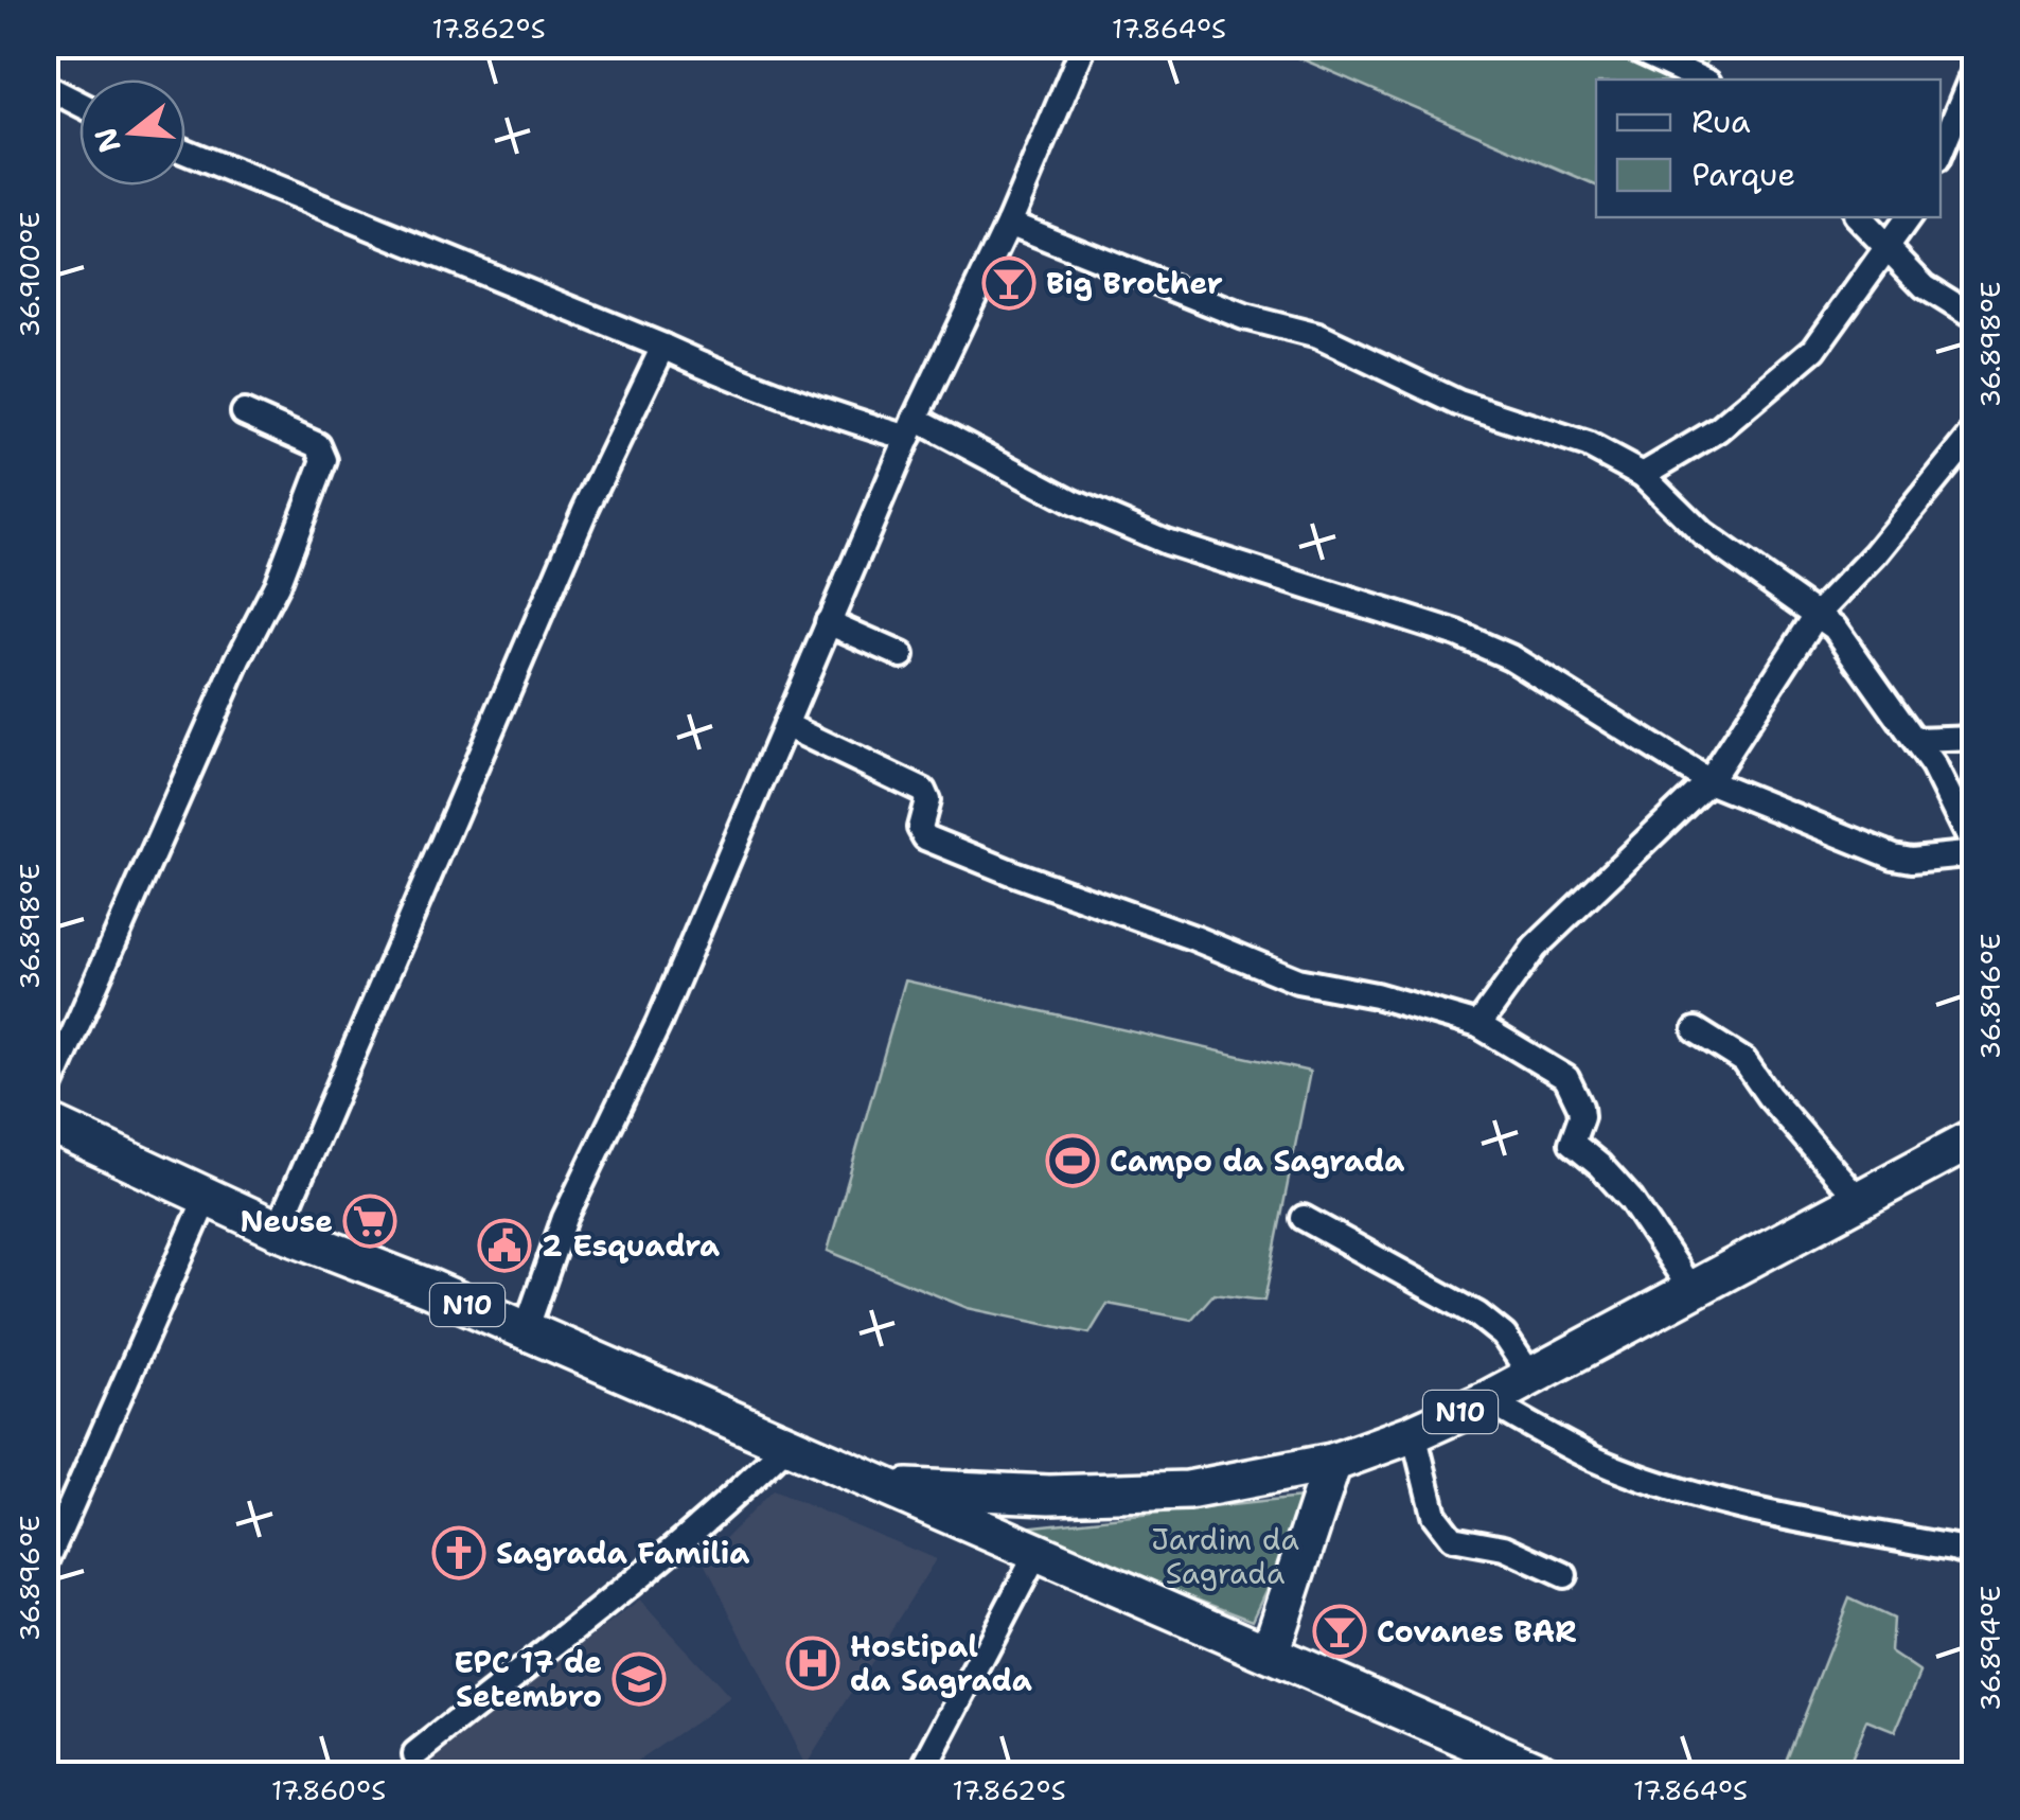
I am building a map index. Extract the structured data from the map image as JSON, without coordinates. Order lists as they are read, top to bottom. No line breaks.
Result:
{"streets":{"main road":["N10"]},"parks":["Jardim da Sagrada"],"places":{"bar":["Big Brother","Covanes BAR"],"sports":["Campo da Sagrada"],"supermarket":["Neuse"],"public building":["2 Esquadra"],"church":["Sagrada Familia"],"hospital":["Hostipal da Sagrada"],"school or university":["EPC 17 de Setembro"]},"legend":["Rua","Parque"],"north":"left","coordinates":["17.862°S","17.864°S","36.900°E","36.898°E","36.896°E","36.894°E","17.860°S"]}
